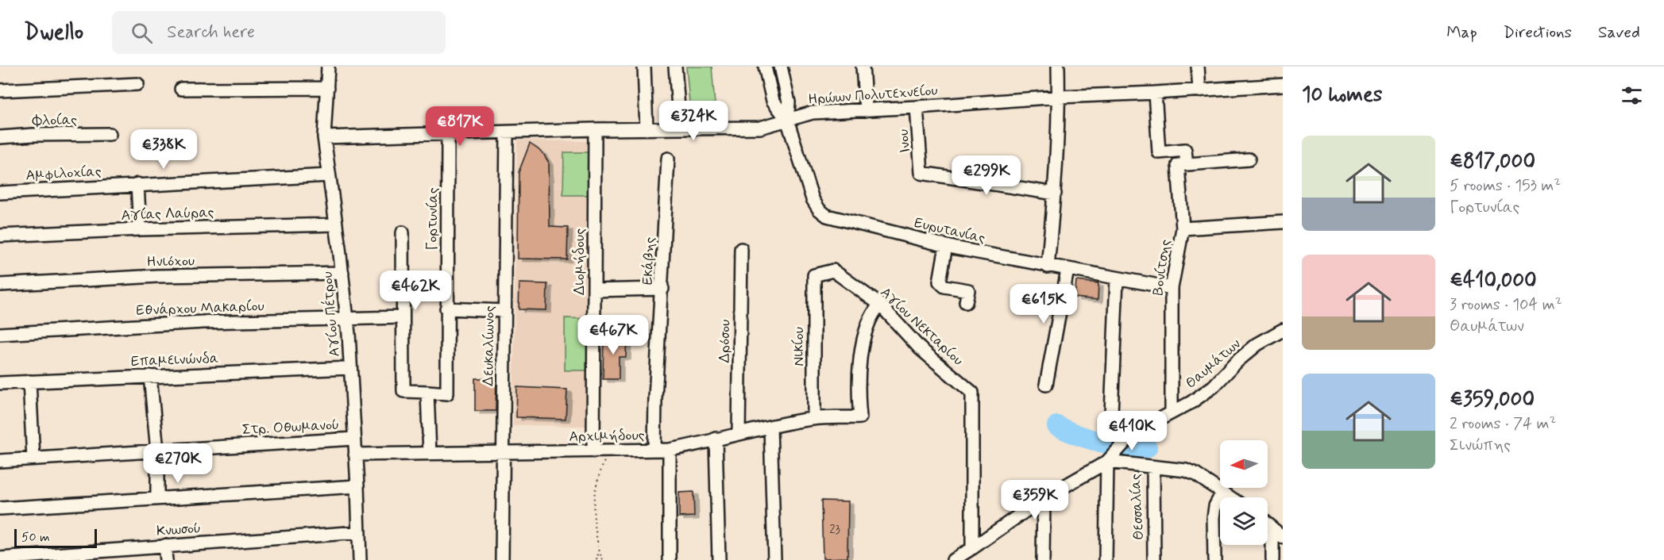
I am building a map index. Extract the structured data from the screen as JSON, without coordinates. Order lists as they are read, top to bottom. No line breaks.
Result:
{"streets":{"street":["Ηρώων Πολυτεχνείου","Φλοίας","Ινου","Αμφιλοχίας","Αγίας Λαύρας","Γορτυνίας","Ευρυτανίας","Ηνιόχου","Εκάβης","Διομήδους","Βονίτσης","Εθνάρχου Μακαρίου","Αγίου Πέτρου","Αγίου Νεκταρίου","Δρόσου","Δευκαλίωνος","Νικίου","Επαμεινώνδα","Θαυμάτων","Στρ. Οθωμανού","Αρχιμήδους","Θεσσαλίας","Κνωσού"]},"crossings":[["Ηρώων Πολυτεχνείου","Ινου"],["Ηρώων Πολυτεχνείου","Γορτυνίας"],["Ηρώων Πολυτεχνείου","Ευρυτανίας"],["Ηρώων Πολυτεχνείου","Διομήδους"],["Ηρώων Πολυτεχνείου","Αγίου Πέτρου"],["Ηρώων Πολυτεχνείου","Δευκαλίωνος"],["Αμφιλοχίας","Αγίου Πέτρου"],["Αγίας Λαύρας","Αγίου Πέτρου"],["Ευρυτανίας","Βονίτσης"],["Ηνιόχου","Αγίου Πέτρου"],["Εκάβης","Αρχιμήδους"],["Διομήδους","Αρχιμήδους"],["Βονίτσης","Θαυμάτων"],["Εθνάρχου Μακαρίου","Αγίου Πέτρου"],["Αγίου Πέτρου","Επαμεινώνδα"],["Αγίου Πέτρου","Στρ. Οθωμανού"],["Αγίου Πέτρου","Αρχιμήδους"],["Αγίου Πέτρου","Κνωσού"],["Αγίου Νεκταρίου","Νικίου"],["Αγίου Νεκταρίου","Θαυμάτων"],["Αγίου Νεκταρίου","Αρχιμήδους"],["Δρόσου","Αρχιμήδους"],["Δευκαλίωνος","Αρχιμήδους"],["Νικίου","Αρχιμήδους"],["Θαυμάτων","Θεσσαλίας"]],"house_numbers":["23"],"scale_bar":"50 m","north":"left","page":{"header":"Dwello","search":"Search here","nav":["Map","Directions","Saved"],"heading":"10 homes","price":["€324K","€817K","€338K","€299K","€462K","€615K","€467K","€410K","€270K","€359K"],"list":[{"name":"€817,000","note":"5 rooms · 153 m² · Γορτυνίας"},{"name":"€410,000","note":"3 rooms · 104 m² · Θαυμάτων"},{"name":"€359,000","note":"2 rooms · 74 m² · Σινώπης"}],"scale":"50 m"}}
